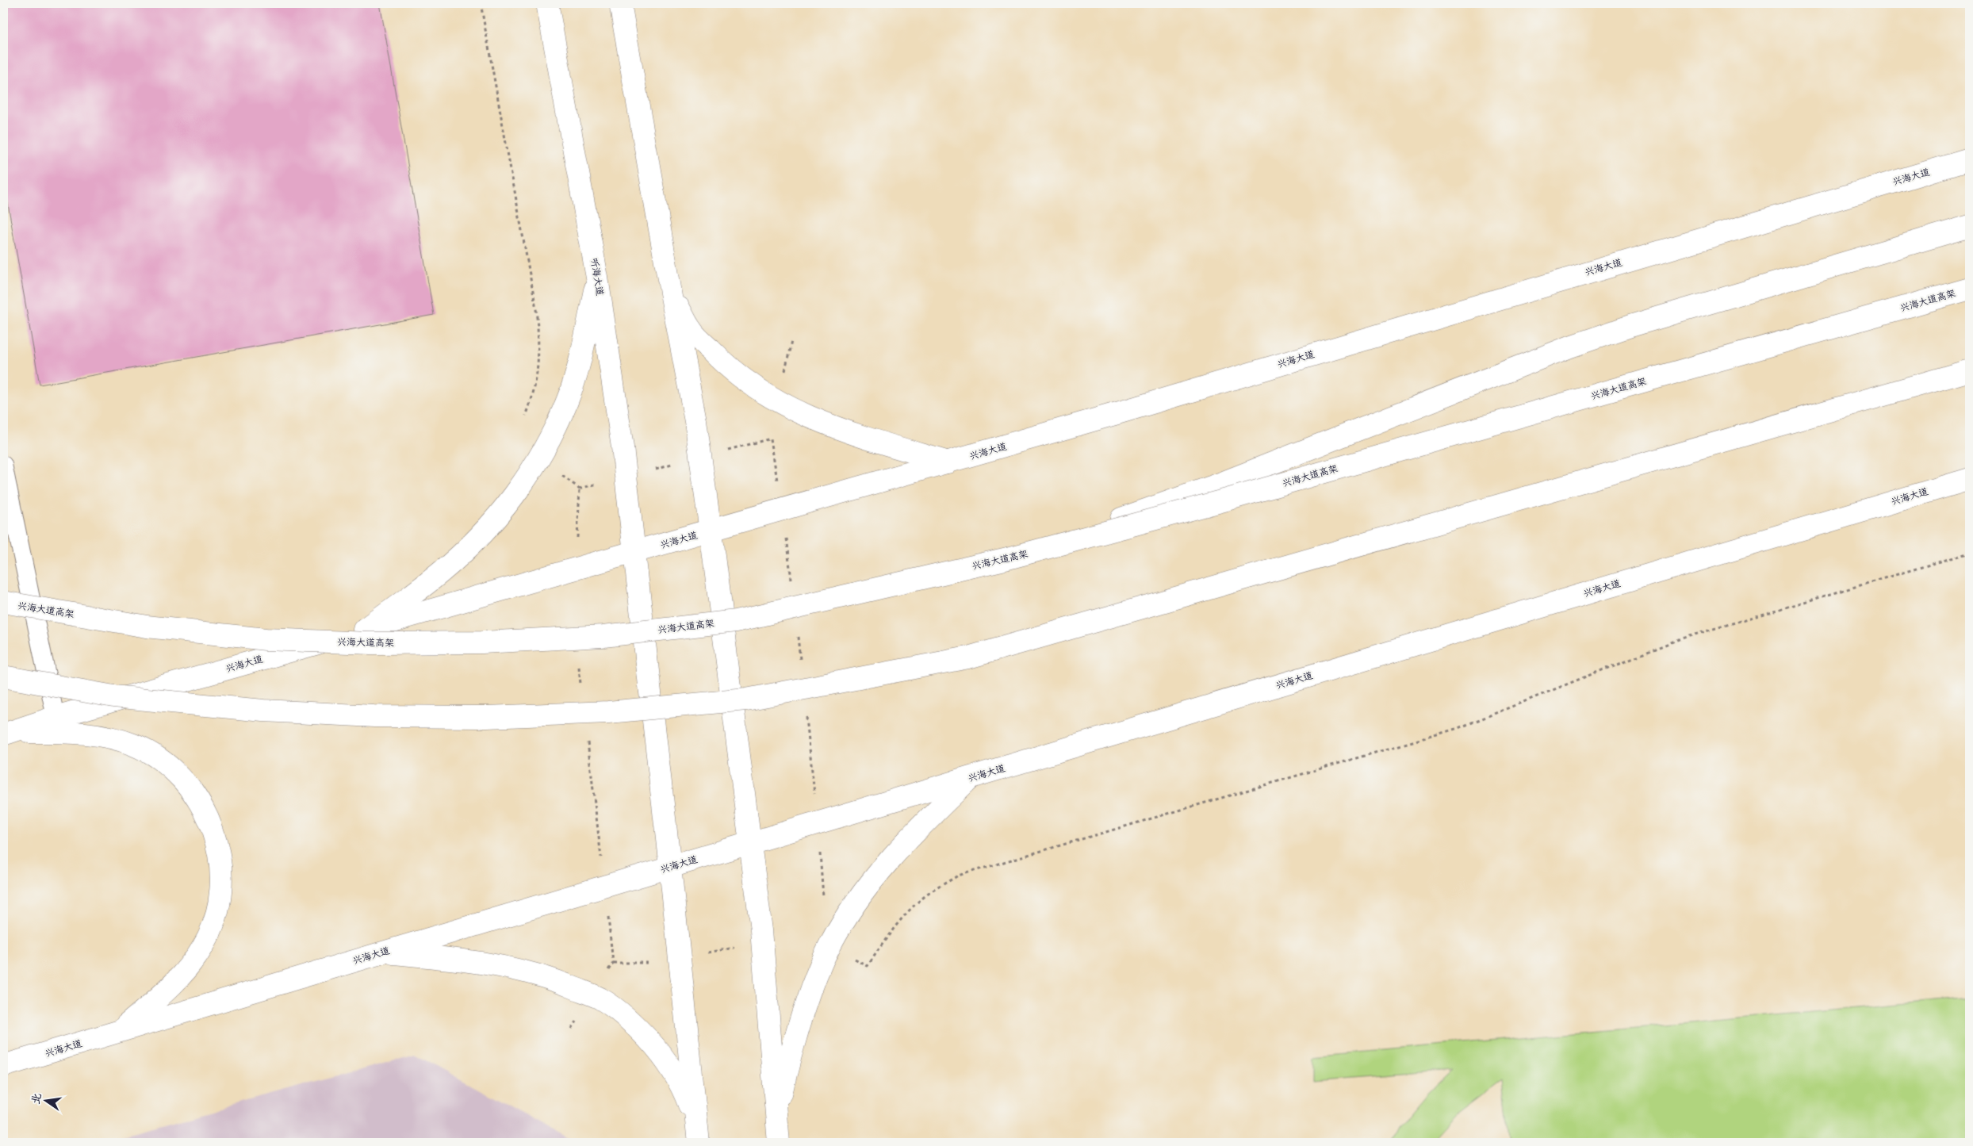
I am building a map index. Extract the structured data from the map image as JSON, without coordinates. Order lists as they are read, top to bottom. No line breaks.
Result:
{"streets":{"main road":["兴海大道","听海大道","兴海大道高架"]},"crossings":[["兴海大道","听海大道"]],"north":"left"}
